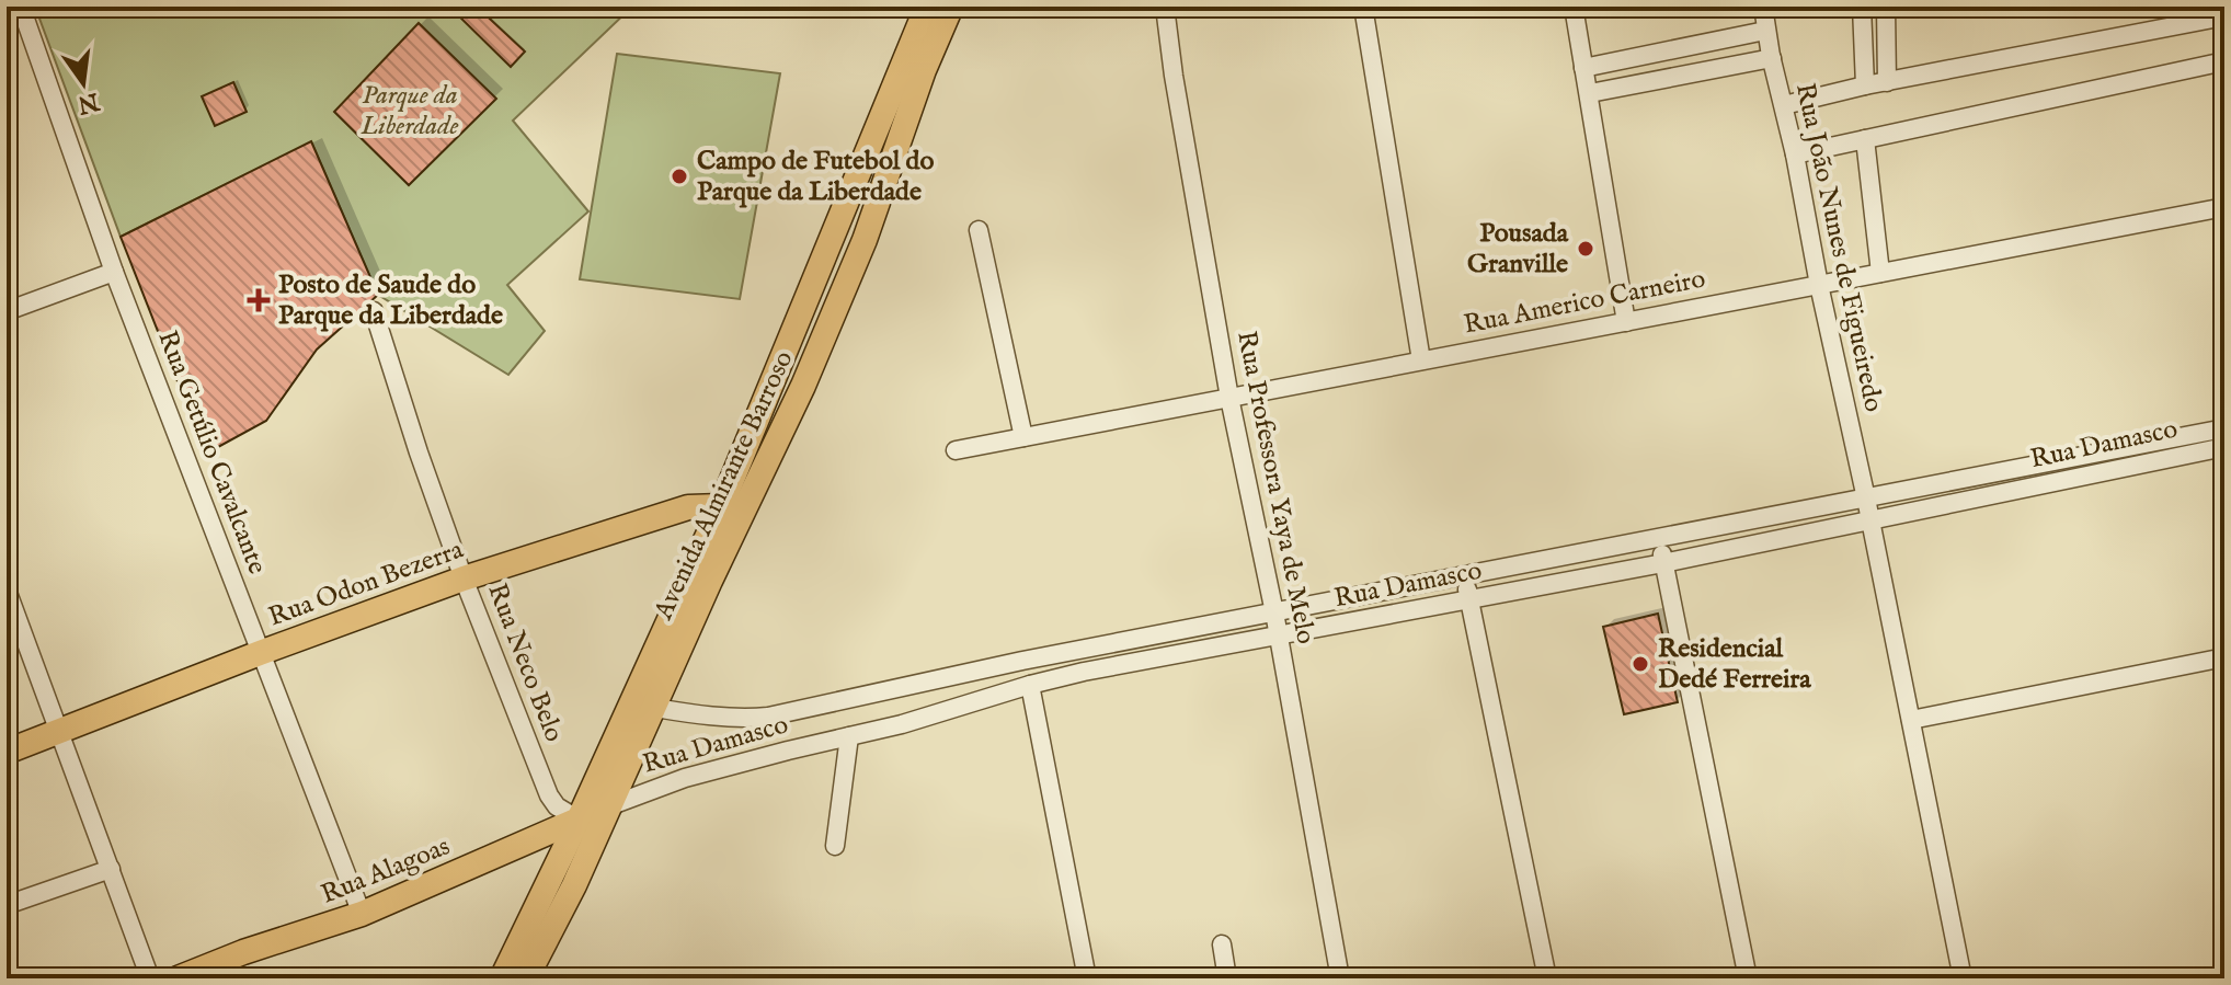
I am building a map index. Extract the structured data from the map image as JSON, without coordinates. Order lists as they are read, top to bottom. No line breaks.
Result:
{"streets":{"main road":["Avenida Almirante Barroso","Rua Odon Bezerra","Rua Alagoas"],"street":["Rua João Nunes de Figueiredo","Rua Americo Carneiro","Rua Damasco","Rua Getúlio Cavalcante","Rua Professora Yaya de Melo","Rua Neco Belo"]},"crossings":[["Rua João Nunes de Figueiredo","Rua Americo Carneiro"],["Rua João Nunes de Figueiredo","Rua Damasco"],["Rua Americo Carneiro","Rua Professora Yaya de Melo"],["Rua Damasco","Avenida Almirante Barroso"],["Rua Damasco","Rua Professora Yaya de Melo"],["Rua Damasco","Rua Alagoas"],["Rua Getúlio Cavalcante","Rua Odon Bezerra"],["Rua Getúlio Cavalcante","Rua Alagoas"],["Avenida Almirante Barroso","Rua Odon Bezerra"],["Avenida Almirante Barroso","Rua Neco Belo"],["Avenida Almirante Barroso","Rua Alagoas"],["Rua Odon Bezerra","Rua Neco Belo"],["Rua Neco Belo","Rua Alagoas"]],"parks":["Parque da Liberdade"],"places":{"other":["Campo de Futebol do Parque da Liberdade","Pousada Granville","Residencial Dedé Ferreira"],"health":["Posto de Saude do Parque da Liberdade"]},"north":"bottom"}
